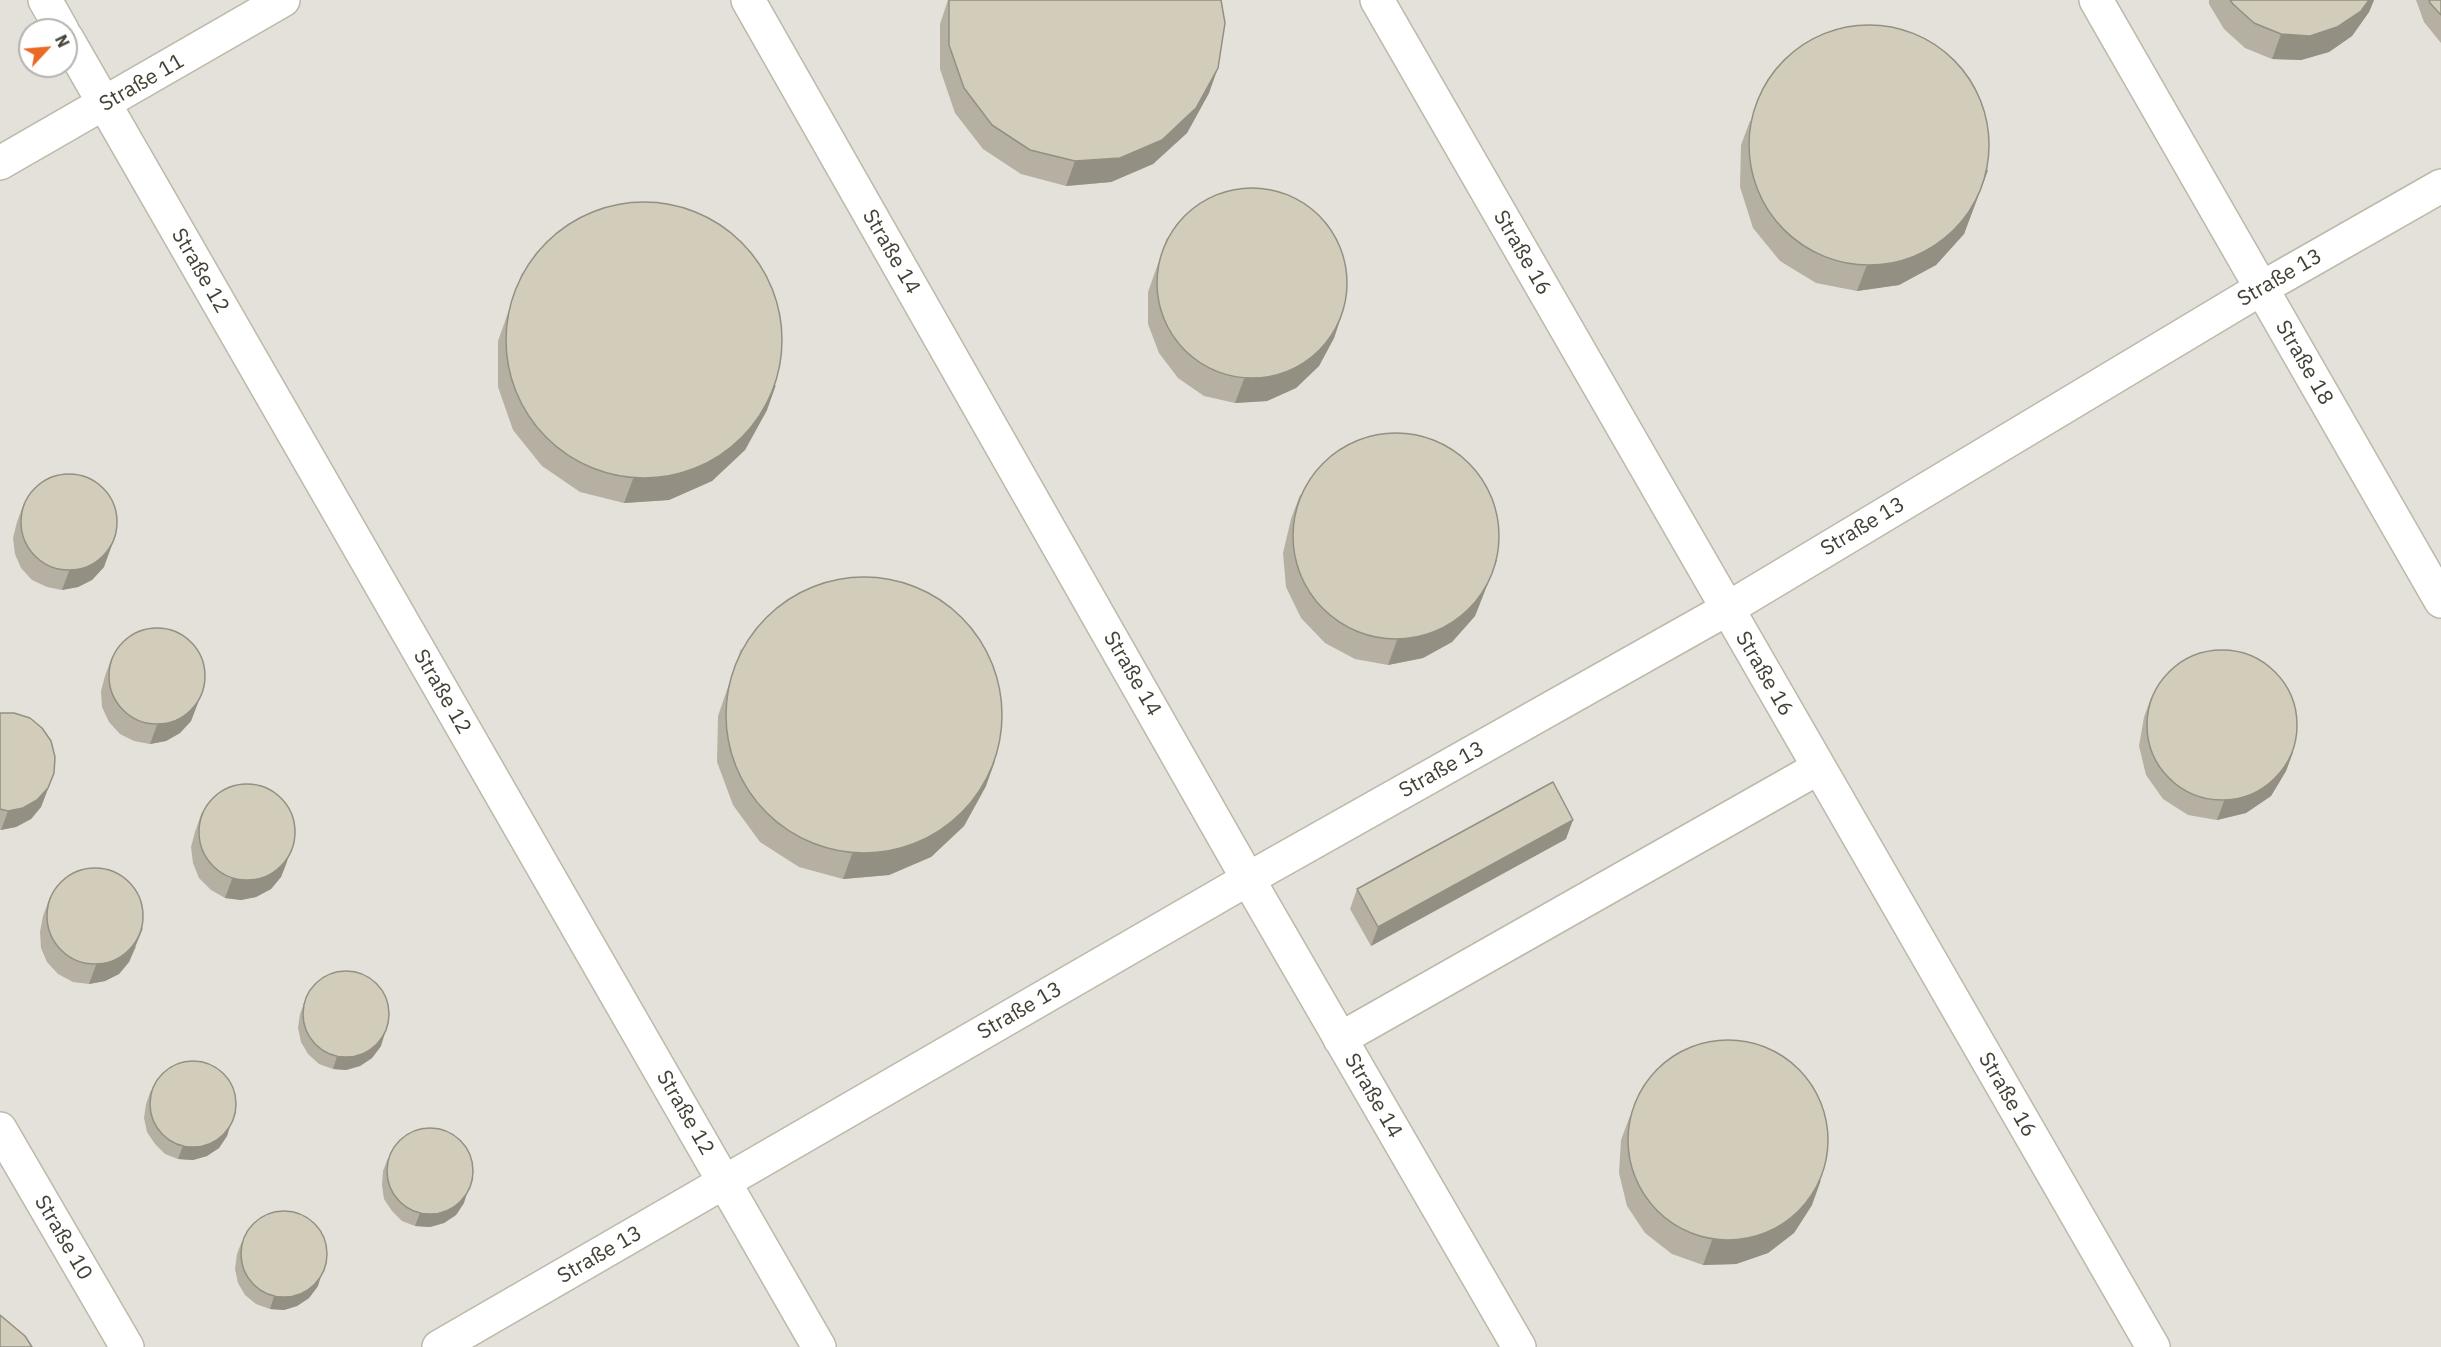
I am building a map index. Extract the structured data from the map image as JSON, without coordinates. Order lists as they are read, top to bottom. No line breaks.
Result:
{"streets":{"lane":["Straße 11","Straße 14","Straße 16","Straße 12","Straße 13","Straße 18","Straße 10"]},"crossings":[["Straße 11","Straße 12"],["Straße 14","Straße 13"],["Straße 16","Straße 13"],["Straße 12","Straße 13"],["Straße 13","Straße 18"]],"north":"top right"}
